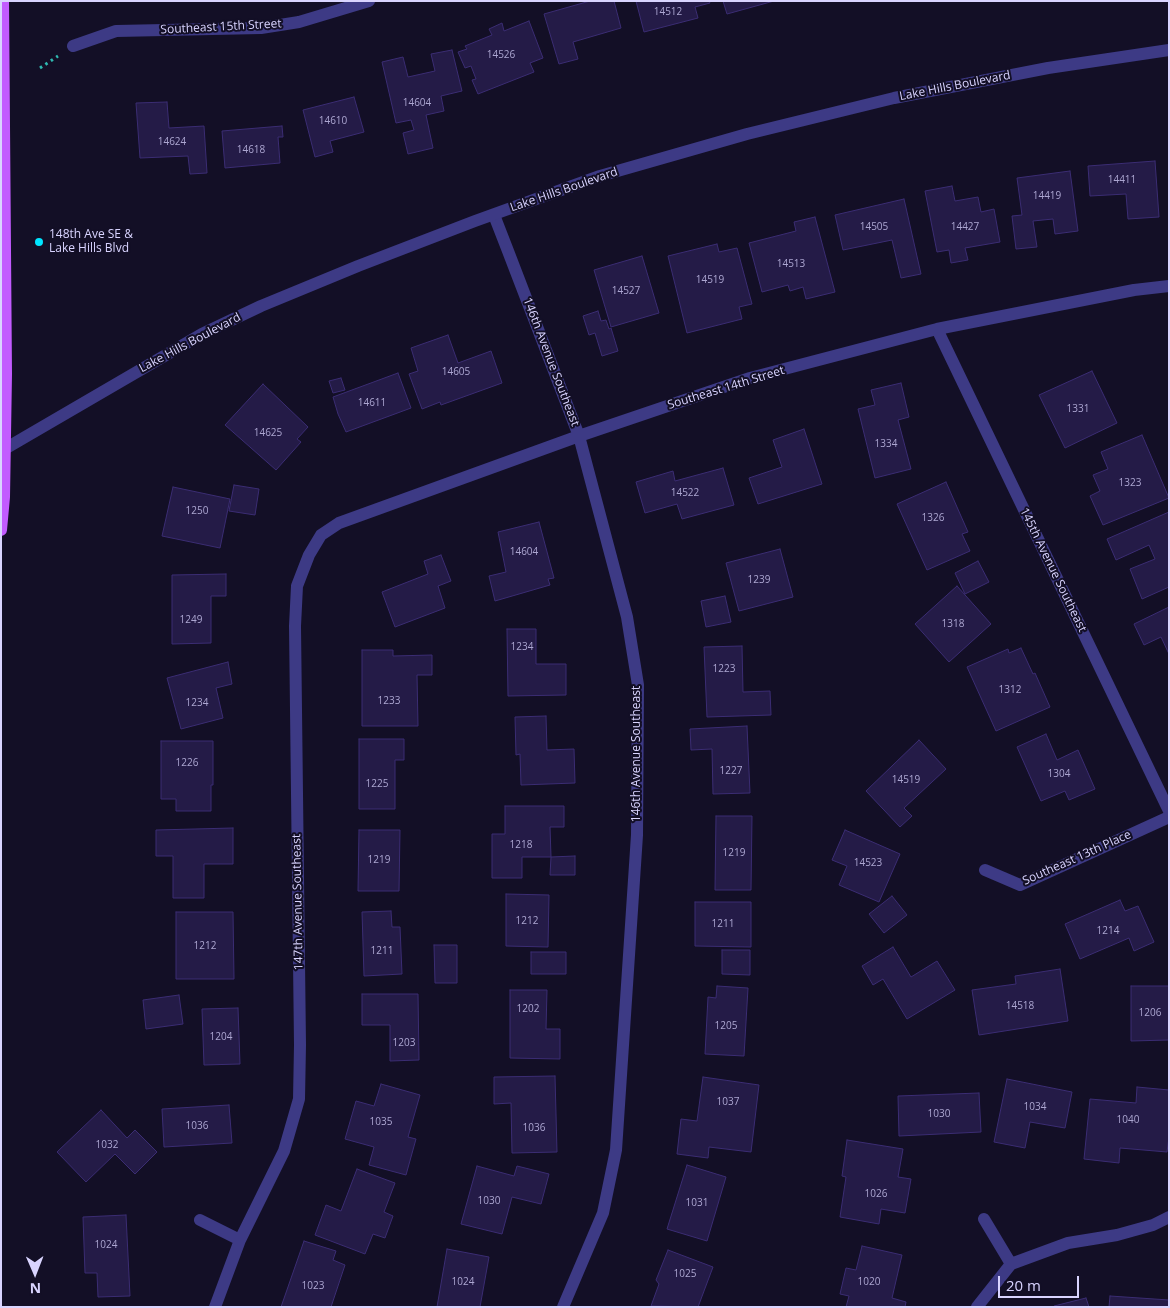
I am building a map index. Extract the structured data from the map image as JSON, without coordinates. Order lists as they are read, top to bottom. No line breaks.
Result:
{"streets":{"street":["Southeast 15th Street","Lake Hills Boulevard","146th Avenue Southeast","Southeast 14th Street","145th Avenue Southeast","Southeast 13th Place","147th Avenue Southeast"]},"crossings":[["Lake Hills Boulevard","146th Avenue Southeast"],["146th Avenue Southeast","Southeast 14th Street"],["Southeast 14th Street","145th Avenue Southeast"],["Southeast 14th Street","147th Avenue Southeast"]],"places":["148th Ave SE & Lake Hills Blvd"],"house_numbers":["14512","14526","14604","14610","14624","14618","14411","14419","14505","14427","14513","14519","14527","14605","14611","1331","14625","1334","1323","14522","1250","1326","14604","1239","1249","1318","1234","1223","1312","1233","1234","1226","1227","1304","14519","1225","1218","1219","1219","14523","1212","1211","1214","1212","1211","14518","1202","1206","1205","1204","1203","1037","1034","1030","1040","1035","1036","1036","1032","1026","1030","1031","1024","1025","1024","1020","1023"],"scale_bar":"20 m","north":"bottom"}
